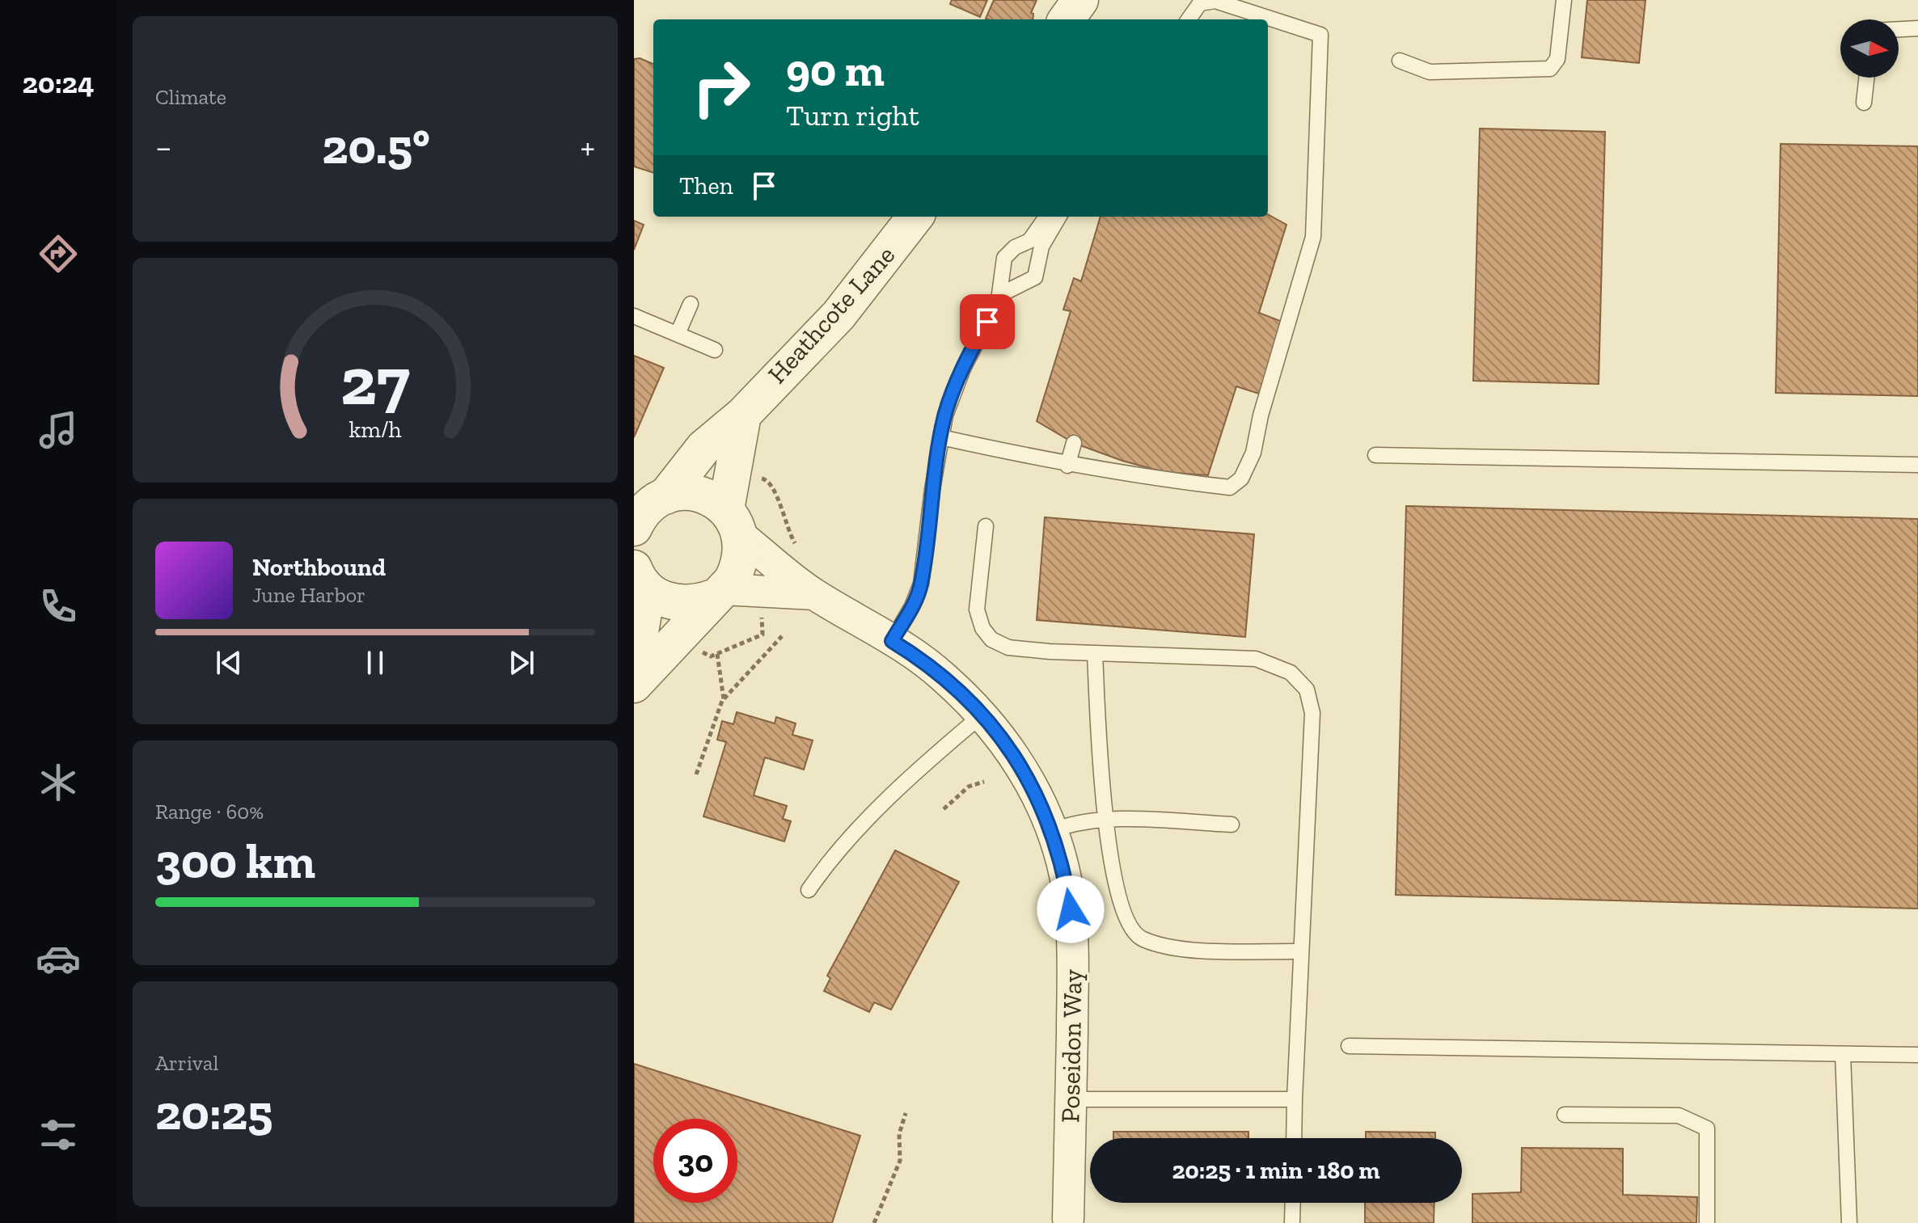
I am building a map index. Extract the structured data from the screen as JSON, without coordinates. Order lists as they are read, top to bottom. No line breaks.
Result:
{"streets":{"street":["Heathcote Lane","Poseidon Way"]},"crossings":[["Heathcote Lane","Poseidon Way"]],"north":"right","page":{"tabs":"20:24","tile":["Climate",["Range · 60%","300 km"],["Arrival","20:25"]],"turn":["90 m","Turn right"],"heat":["−","20.5°","+"],"then":"Then","song":["Northbound","June Harbor"],"limit":"30","trip":"20:25 · 1 min · 180 m","gauge":["27","km/h"]}}
